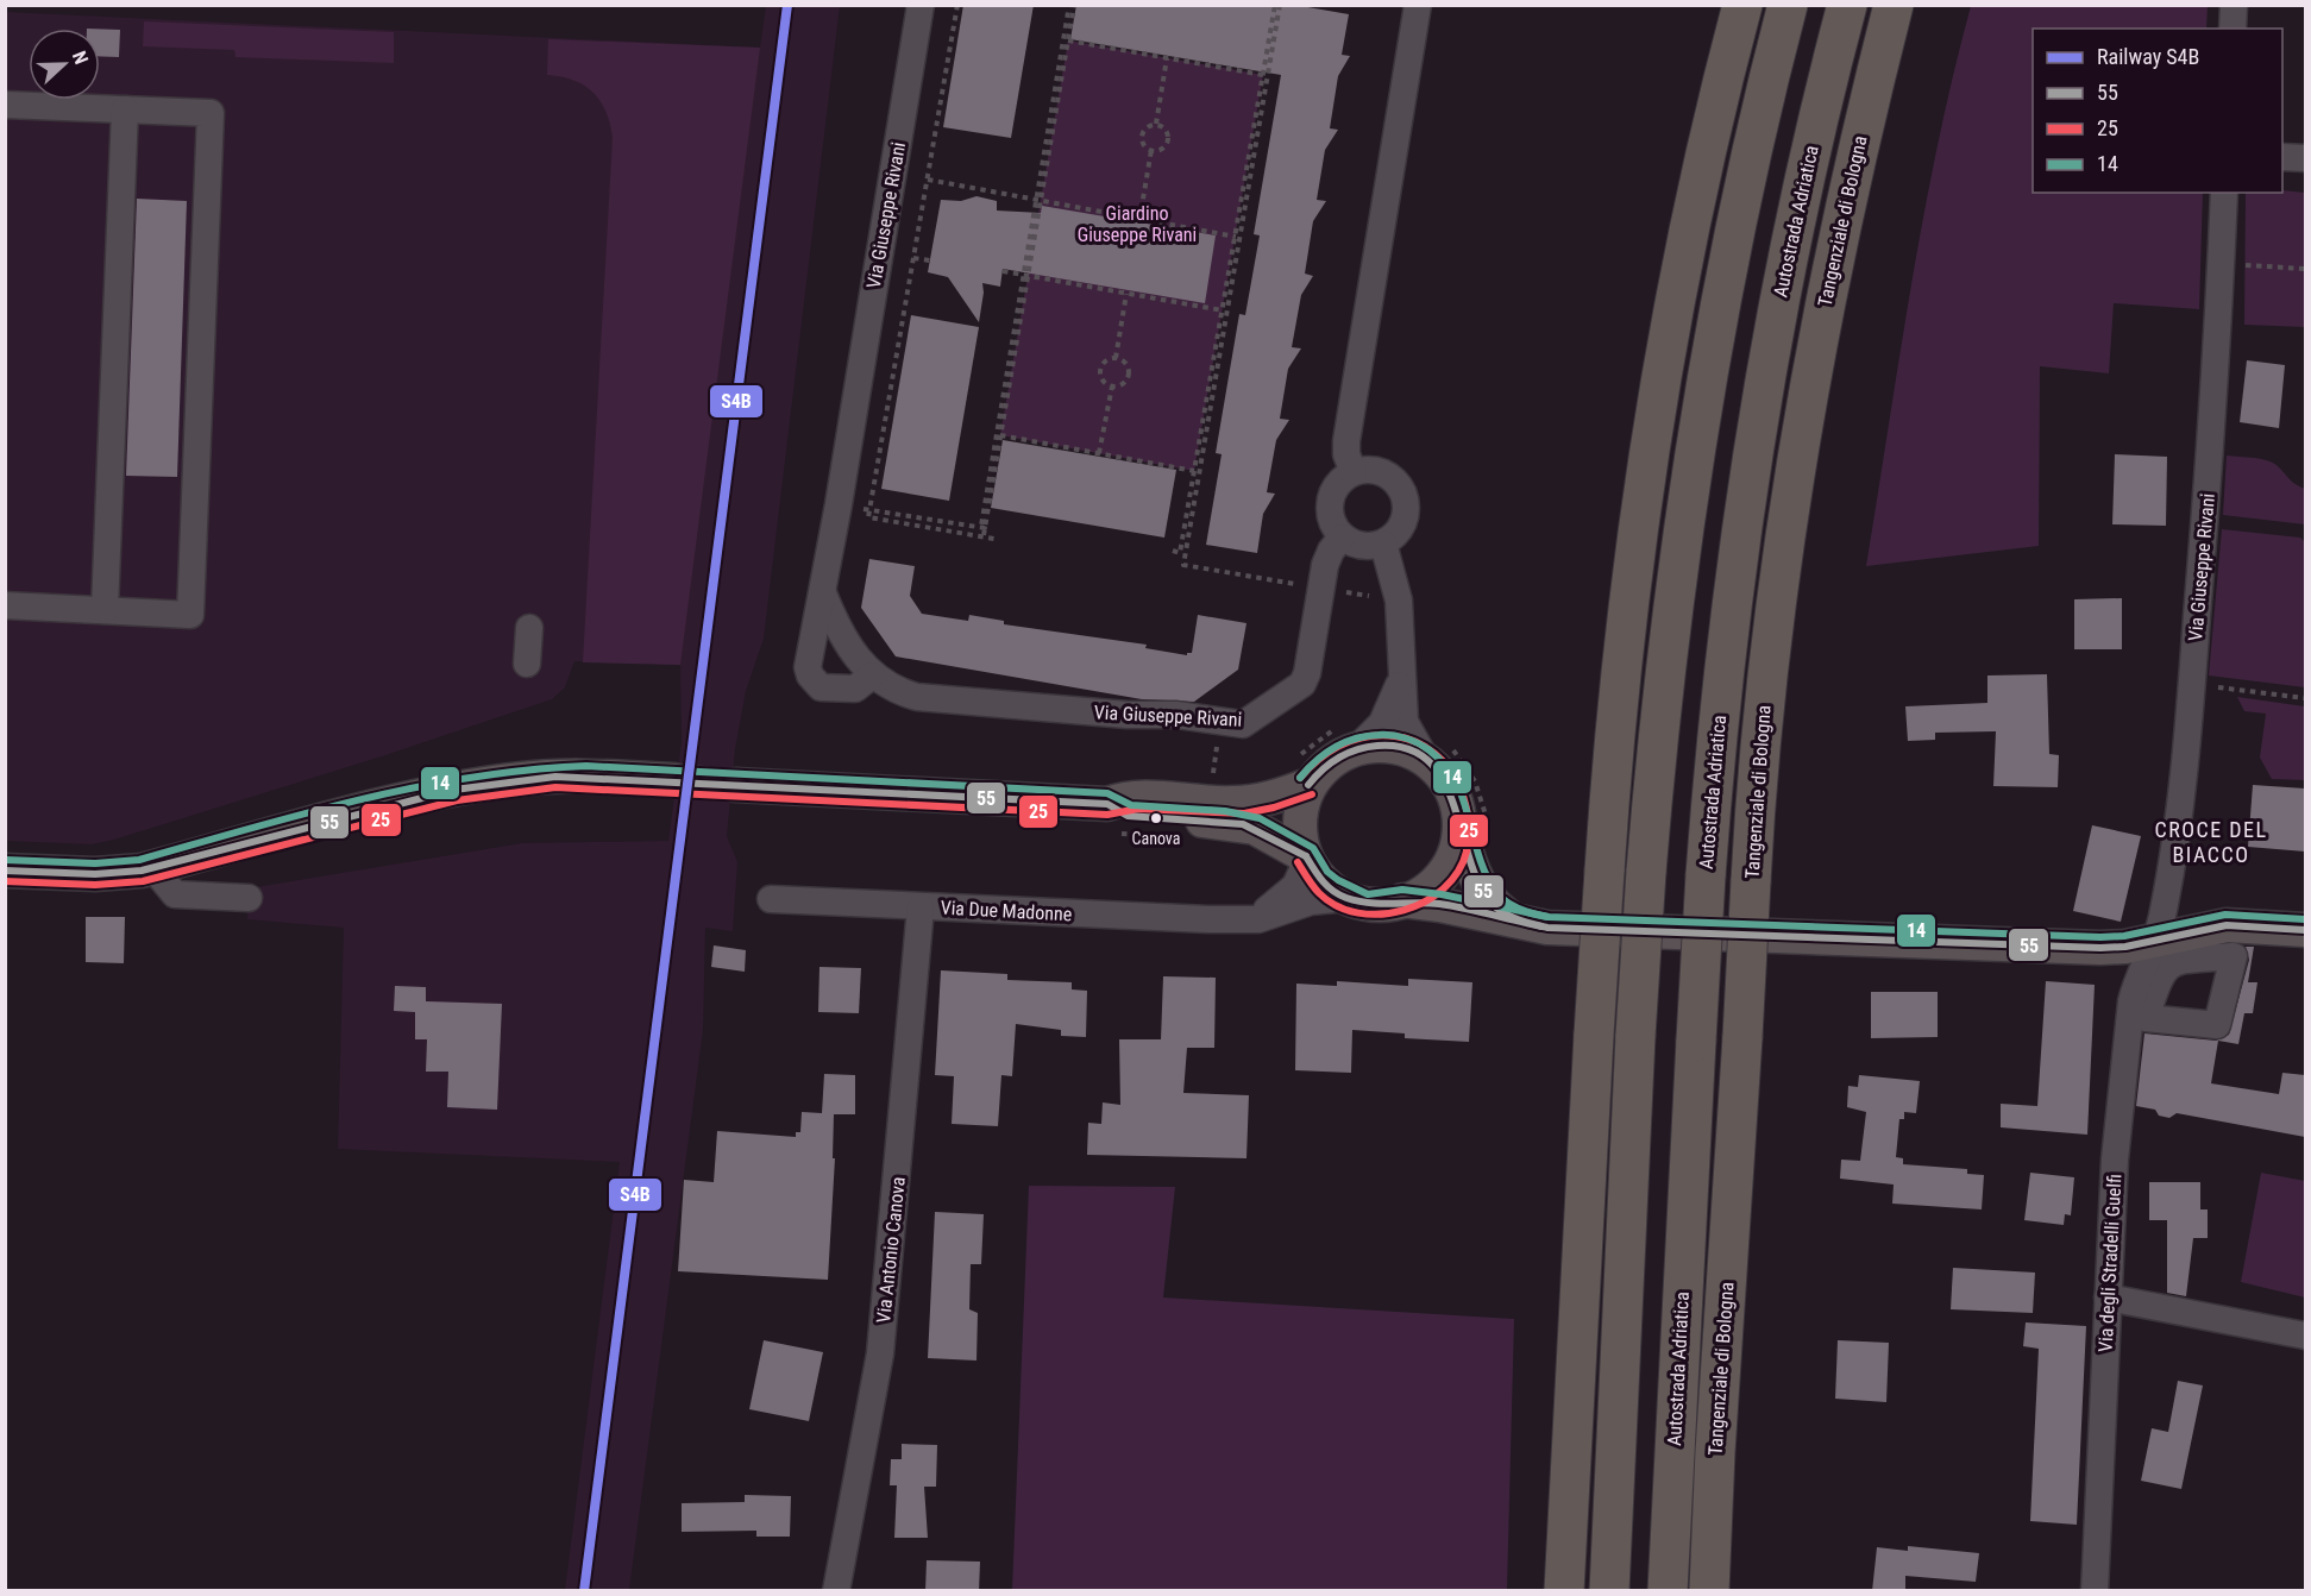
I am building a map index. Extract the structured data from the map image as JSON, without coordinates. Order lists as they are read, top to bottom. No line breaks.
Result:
{"streets":{"highway":["Autostrada Adriatica","Tangenziale di Bologna"],"street":["Via Giuseppe Rivani","Via Due Madonne","Via Antonio Canova","Via degli Stradelli Guelfi"]},"crossings":[["Via Giuseppe Rivani","Via degli Stradelli Guelfi"],["Via Due Madonne","Via Antonio Canova"]],"districts":["CROCE DEL BIACCO"],"parks":["Giardino Giuseppe Rivani"],"places":["Canova"],"lines":["rail line S4B","transit line 25","transit line 14","transit line 55"],"legend":["Railway S4B","55","25","14"],"north":"right"}
